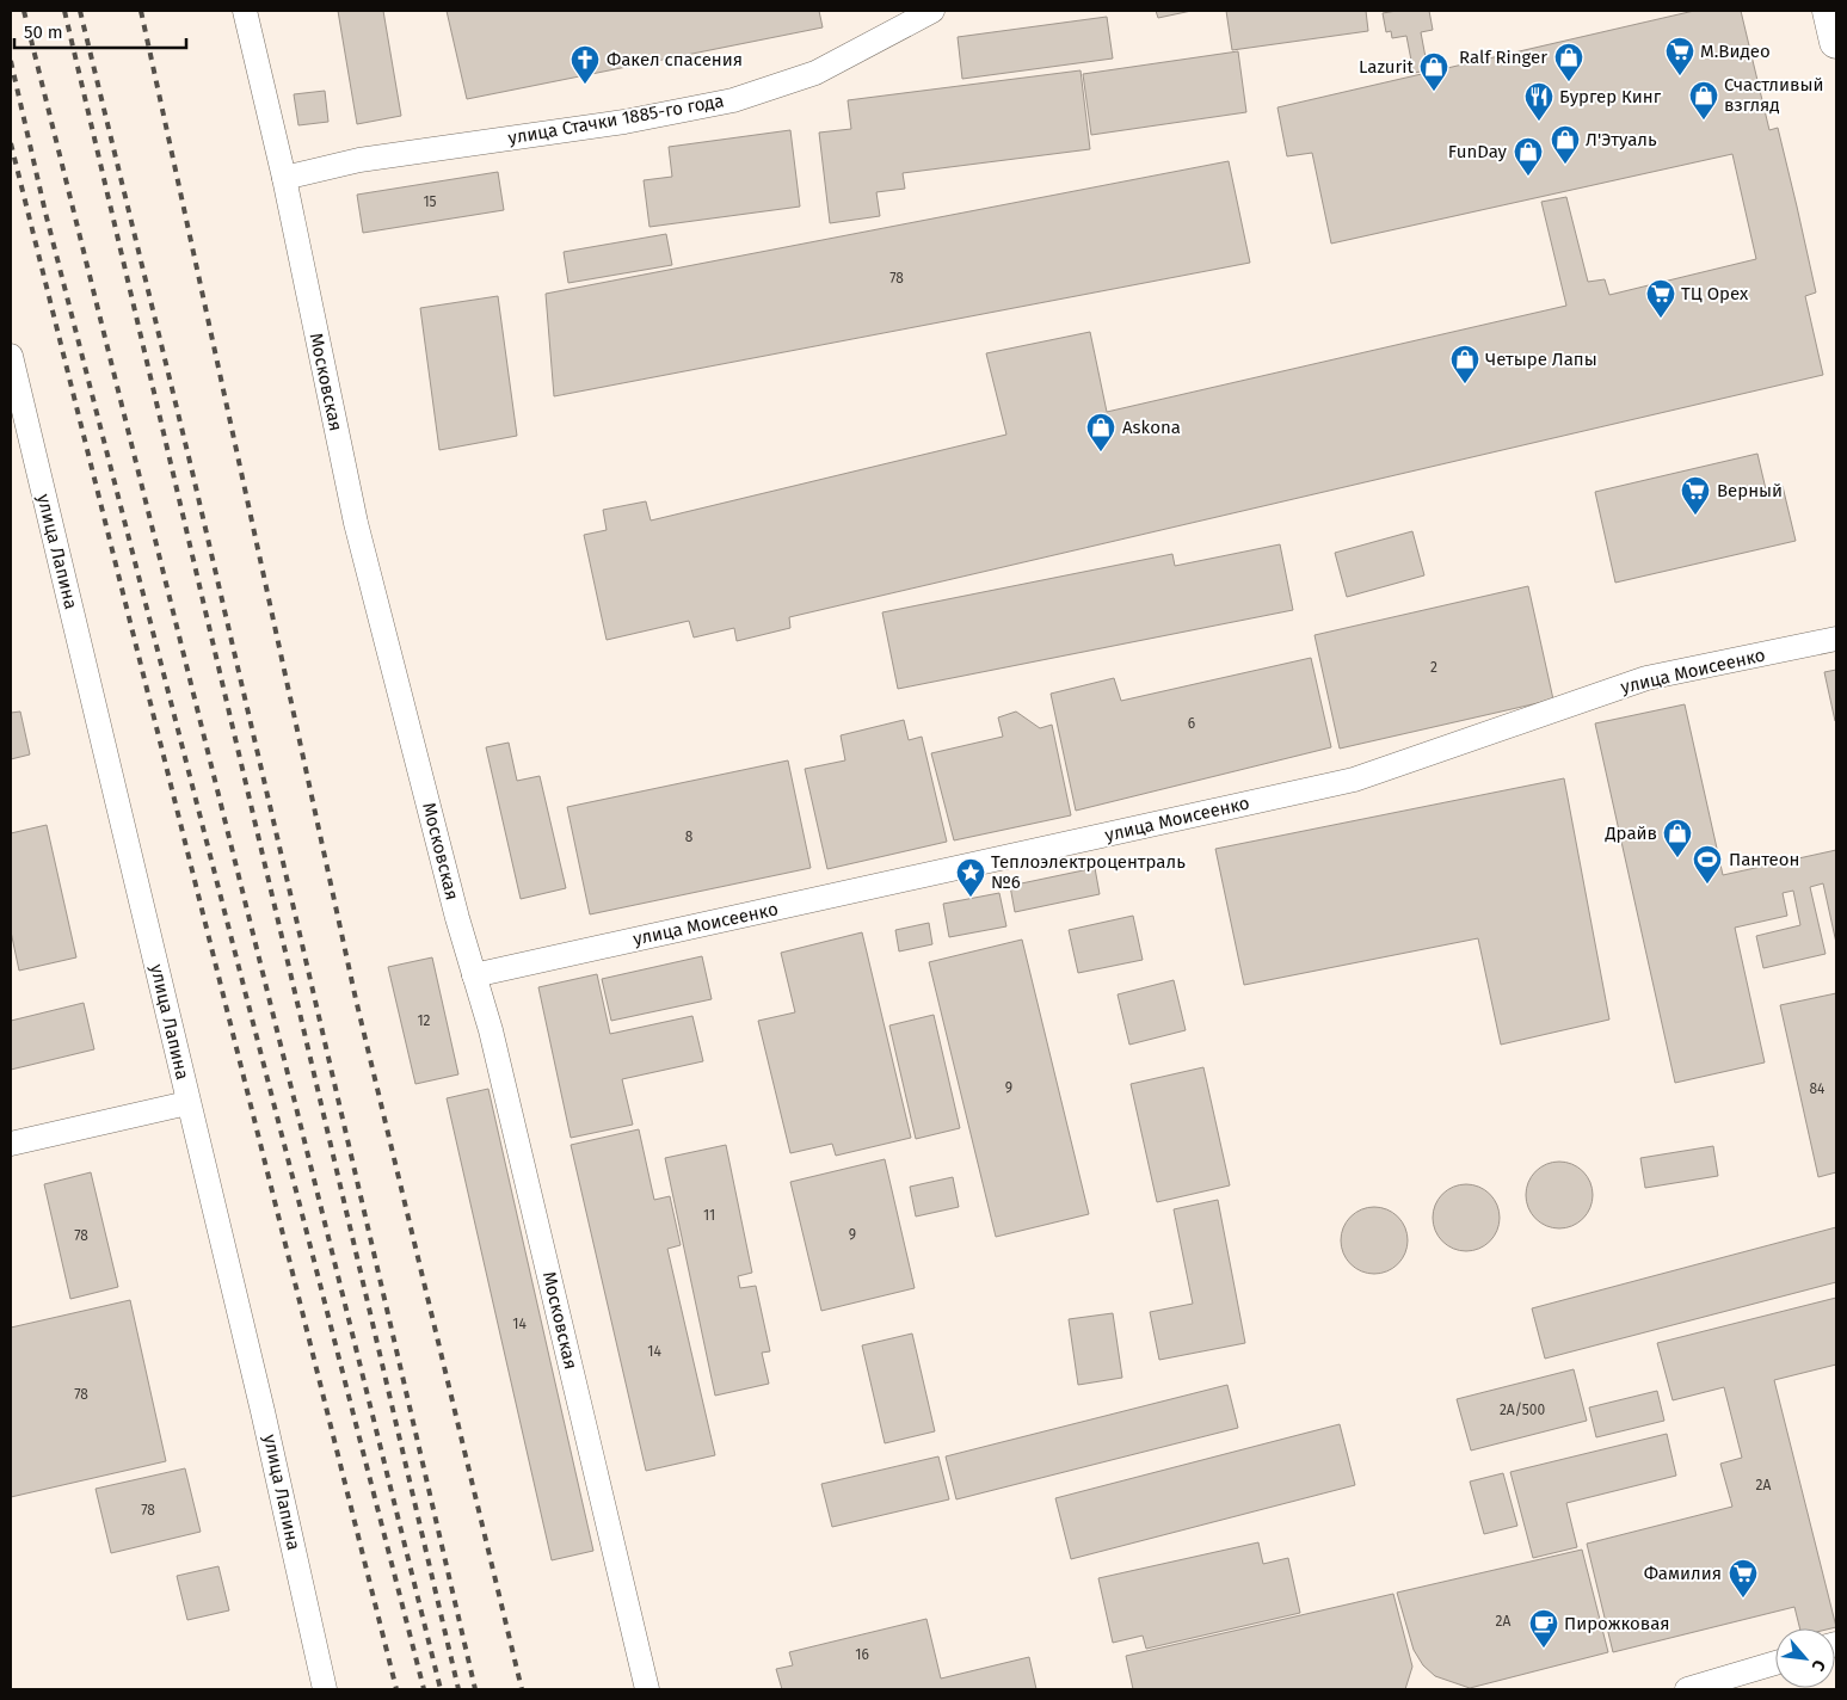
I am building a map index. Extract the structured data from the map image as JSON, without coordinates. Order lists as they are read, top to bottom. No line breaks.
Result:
{"streets":{"street":["улица Стачки 1885-го года","Московская","улица Лапина","улица Моисеенко"]},"crossings":[["улица Стачки 1885-го года","Московская"],["Московская","улица Моисеенко"]],"places":{"supermarket":["М.Видео","ТЦ Орех","Верный","Фамилия"],"shop":["Ralf Ringer","Lazurit","Счастливый взгляд","Л'Этуаль","FunDay","Четыре Лапы","Askona","Драйв"],"church":["Факел спасения"],"restaurant":["Бургер Кинг"],"sports":["Пантеон"],"place":["Теплоэлектроцентраль №6"],"cafe":["Пирожковая"]},"house_numbers":["15","78","2","6","8","12","9","84","11","9","78","14","14","78","2А/500","2А","78","2А","16"],"scale_bar":"50 m","north":"bottom right"}
